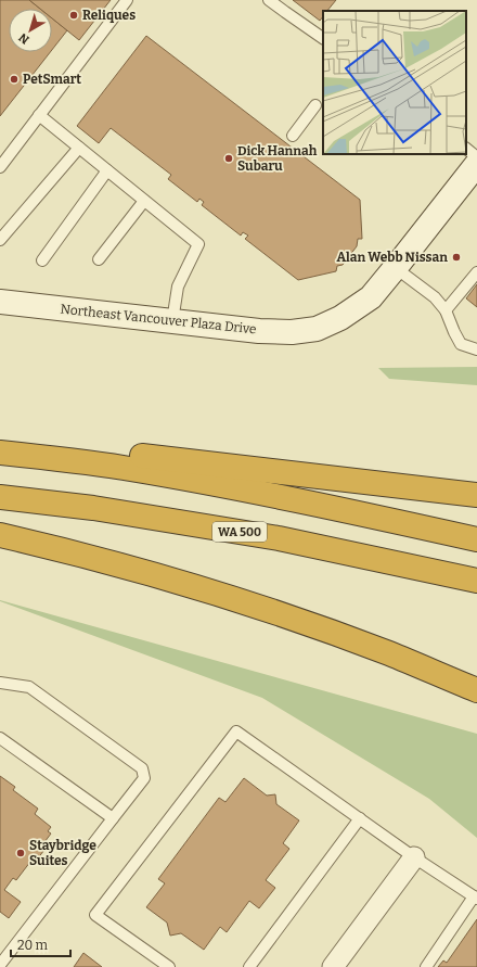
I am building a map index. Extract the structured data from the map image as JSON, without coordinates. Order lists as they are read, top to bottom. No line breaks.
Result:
{"streets":{"highway":["WA 500"],"street":["Northeast Vancouver Plaza Drive"]},"places":["Reliques","PetSmart","Dick Hannah Subaru","Alan Webb Nissan","Staybridge Suites"],"scale_bar":"20 m","north":"bottom left"}
